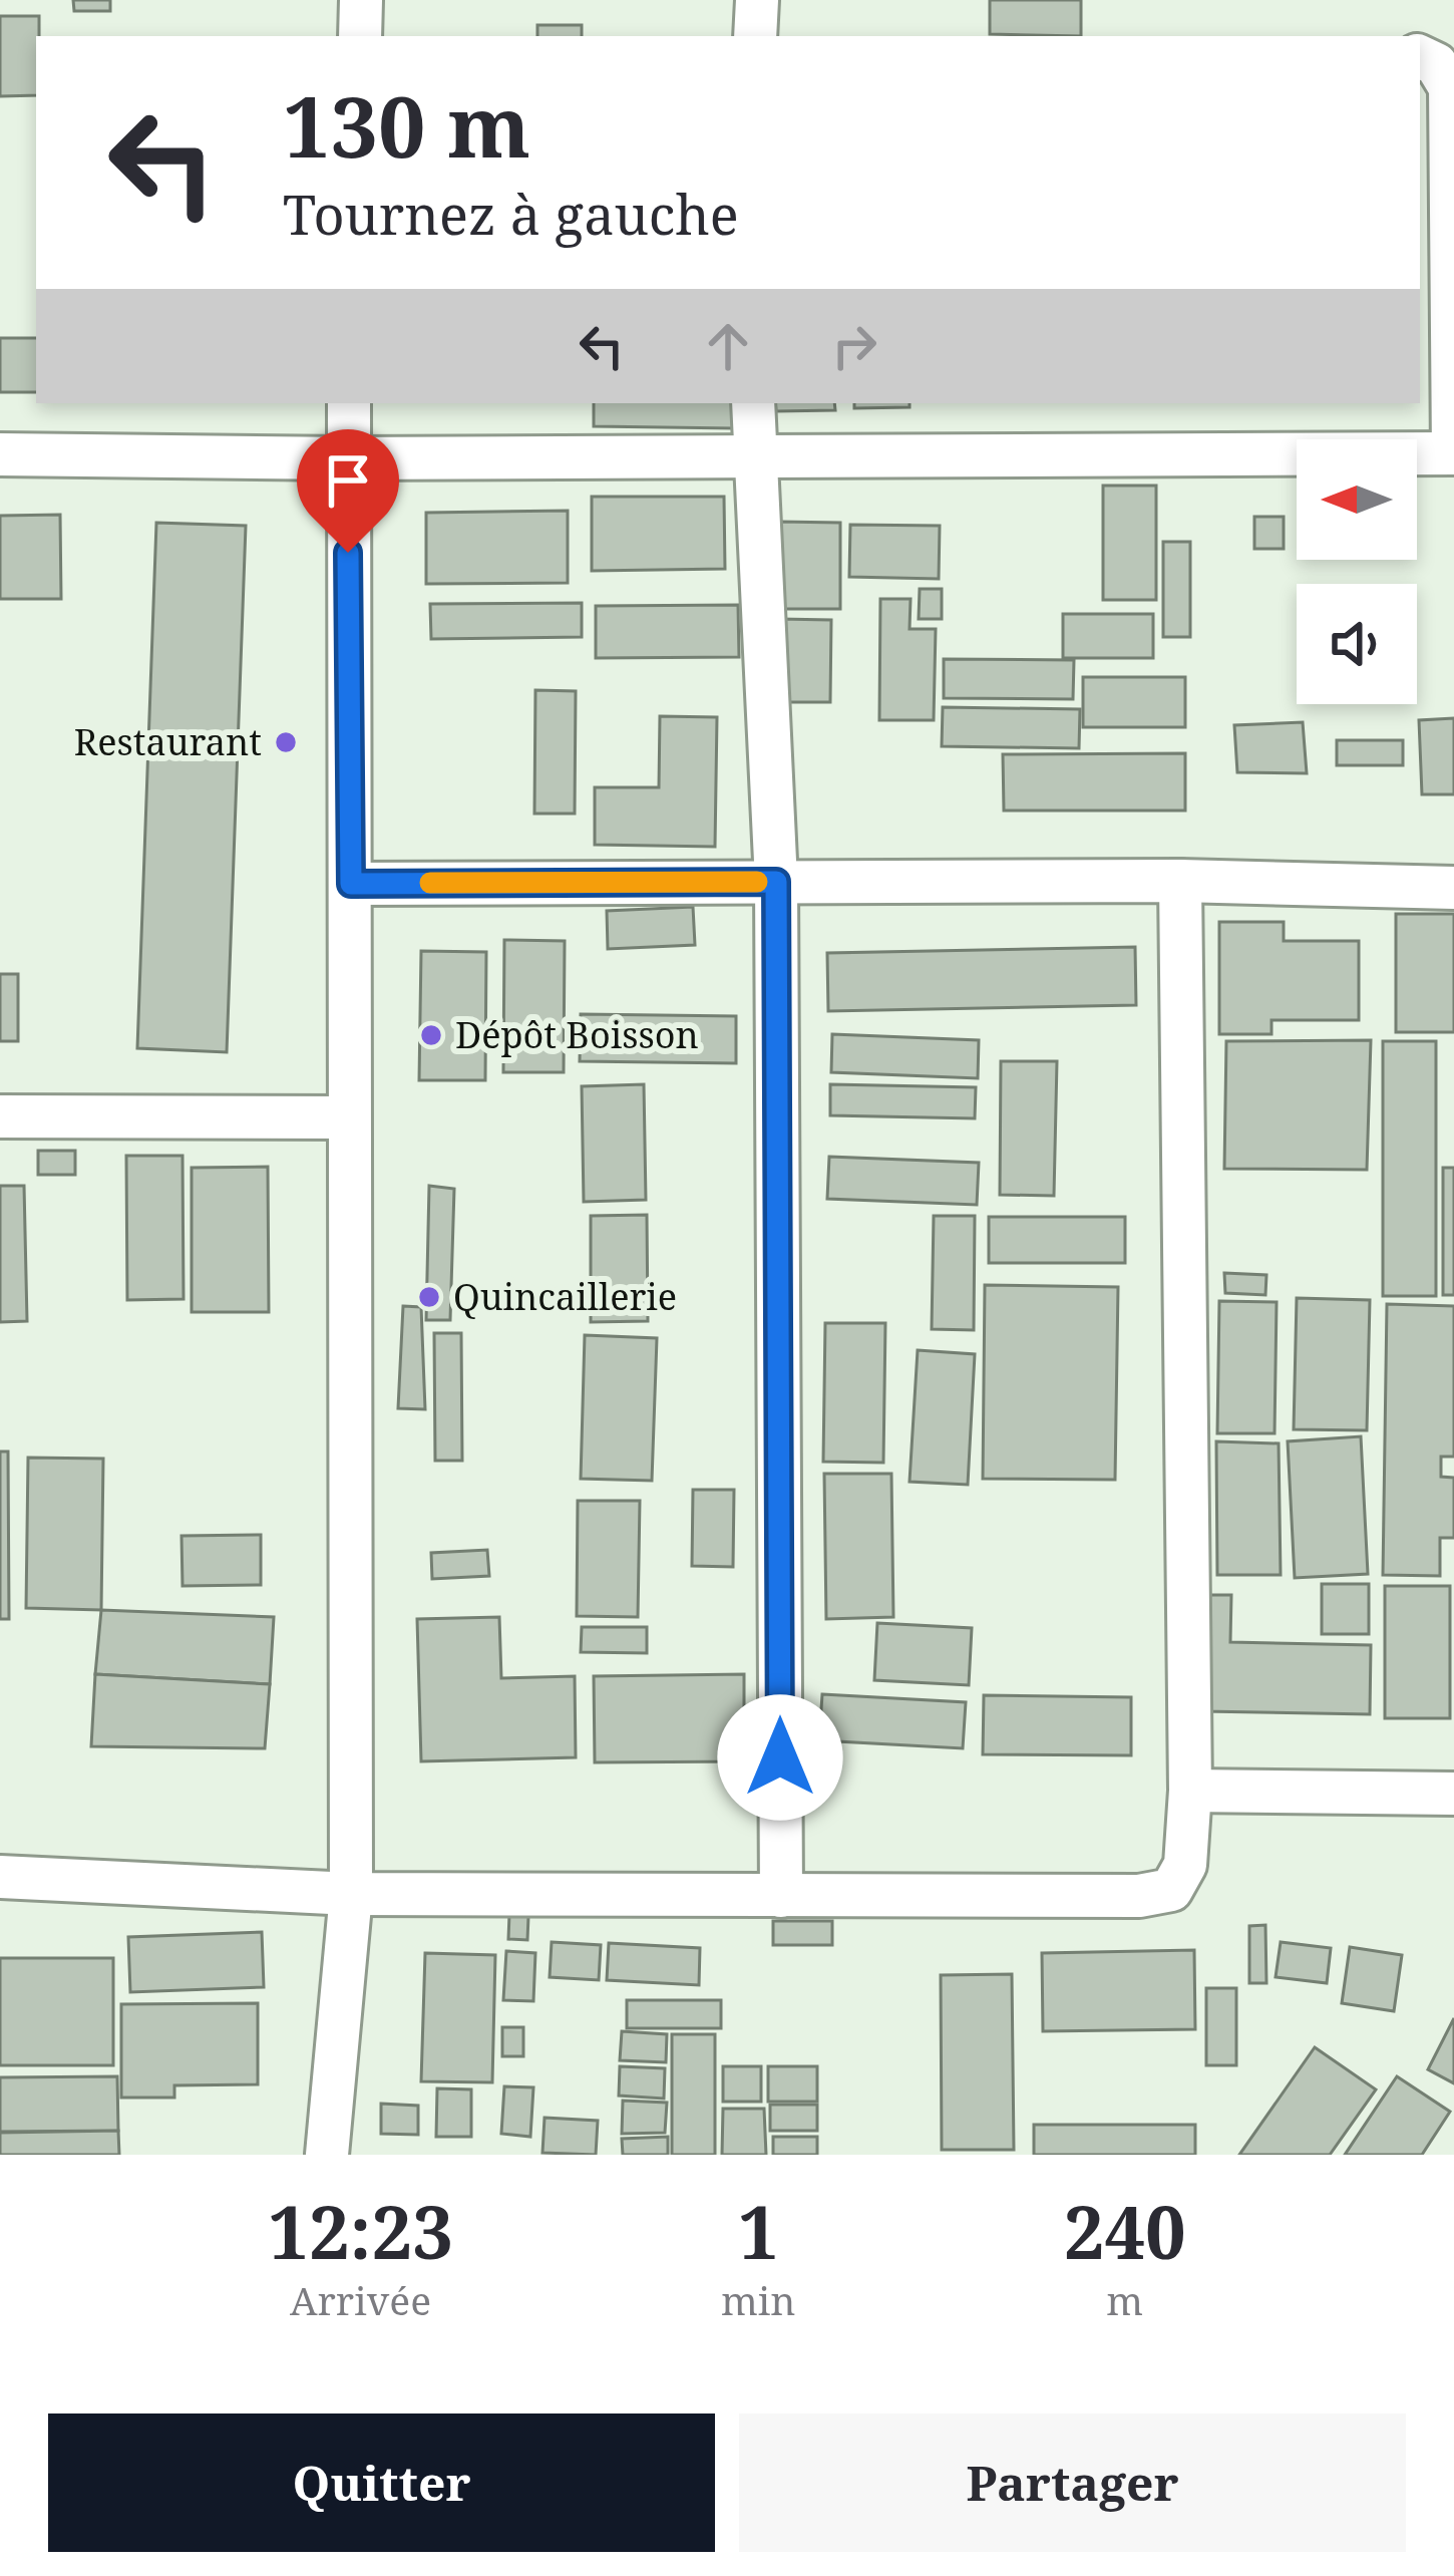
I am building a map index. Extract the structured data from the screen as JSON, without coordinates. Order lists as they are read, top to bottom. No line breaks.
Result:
{"places":["Restaurant","Dépôt Boisson","Quincaillerie"],"north":"left","page":{"turn":["130 m","Tournez à gauche"],"eta":["12:23","Arrivée","1","min","240","m"],"buttons":["Quitter","Partager"]}}
